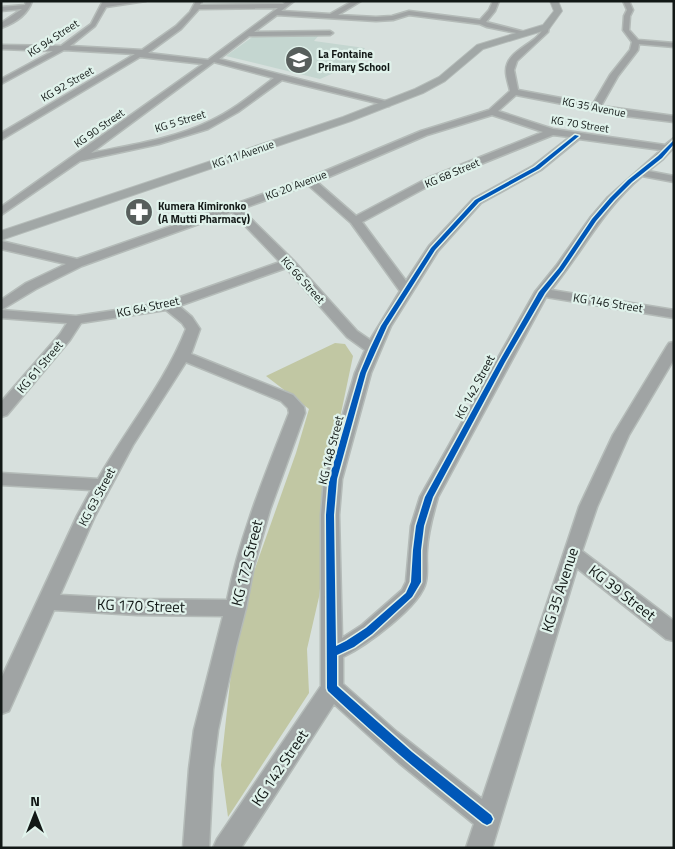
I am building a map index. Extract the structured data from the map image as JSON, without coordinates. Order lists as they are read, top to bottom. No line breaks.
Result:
{"streets":{"main road":["KG 11 Avenue"],"street":["KG 94 Street","KG 92 Street","KG 35 Avenue","KG 5 Street","KG 70 Street","KG 90 Street","KG 68 Street","KG 20 Avenue","KG 66 Street","KG 146 Street","KG 64 Street","KG 61 Street","KG 142 Street","KG 148 Street","KG 63 Street","KG 172 Street","KG 39 Street","KG 170 Street"]},"crossings":[["KG 35 Avenue","KG 20 Avenue"],["KG 35 Avenue","KG 39 Street"],["KG 5 Street","KG 90 Street"],["KG 70 Street","KG 68 Street"],["KG 70 Street","KG 20 Avenue"],["KG 70 Street","KG 142 Street"],["KG 70 Street","KG 148 Street"],["KG 20 Avenue","KG 66 Street"],["KG 66 Street","KG 64 Street"],["KG 66 Street","KG 148 Street"],["KG 146 Street","KG 142 Street"],["KG 64 Street","KG 61 Street"],["KG 64 Street","KG 63 Street"],["KG 142 Street","KG 148 Street"],["KG 63 Street","KG 172 Street"],["KG 63 Street","KG 170 Street"],["KG 172 Street","KG 170 Street"]],"places":{"school or university":["La Fontaine Primary School"],"pharmacy":["Kumera Kimironko (A Mutti Pharmacy)"]},"north":"top"}
